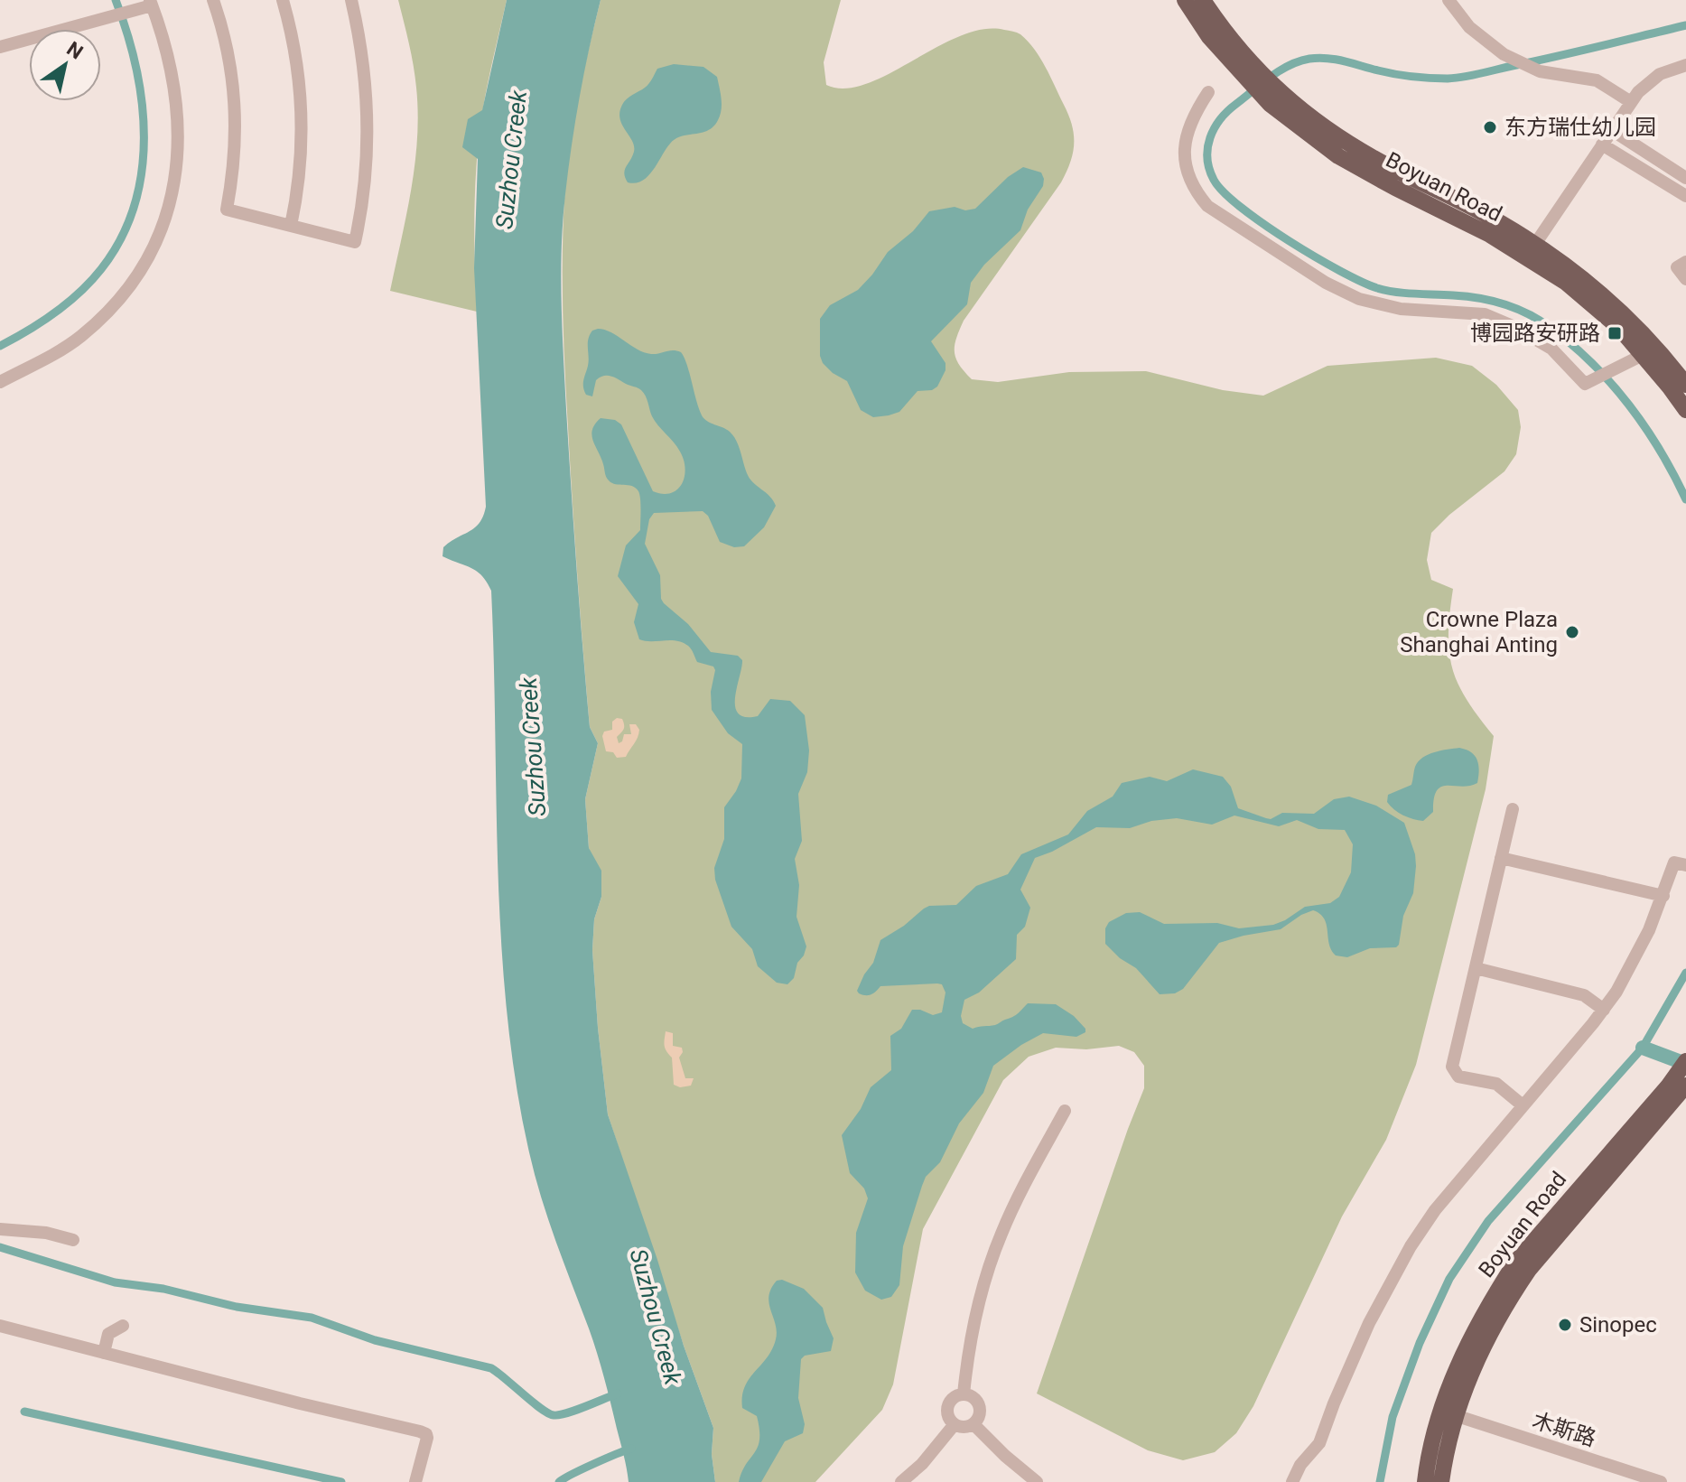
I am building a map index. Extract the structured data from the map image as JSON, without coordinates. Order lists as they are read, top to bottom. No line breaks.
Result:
{"streets":{"main road":["Boyuan Road"],"street":["木斯路"]},"crossings":[["Boyuan Road","木斯路"]],"water":["Suzhou Creek"],"places":{"other":["东方瑞仕幼儿园","Crowne Plaza Shanghai Anting","Sinopec"],"transit":["博园路安研路"]},"north":"top right"}
